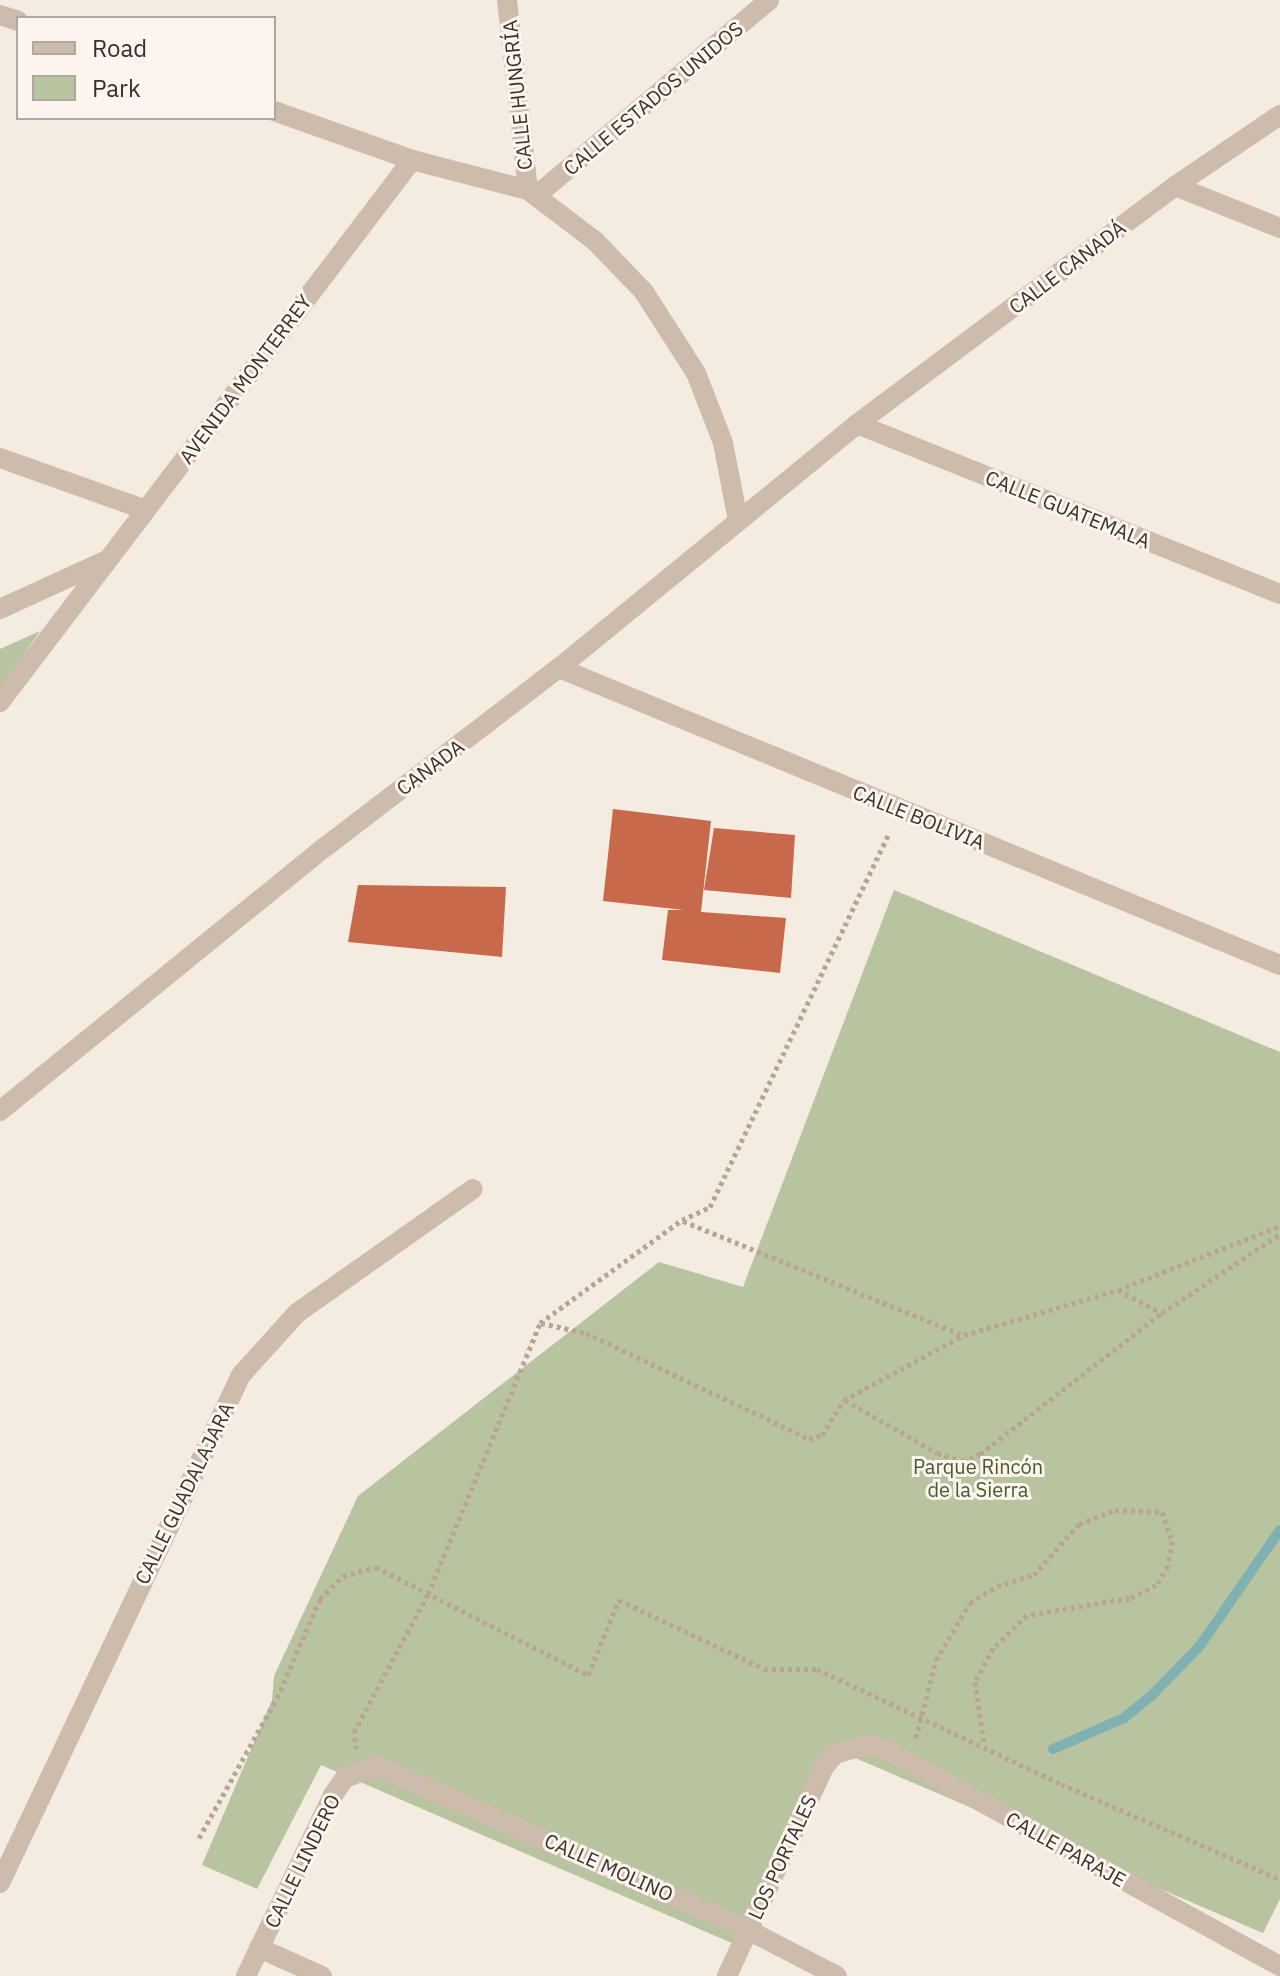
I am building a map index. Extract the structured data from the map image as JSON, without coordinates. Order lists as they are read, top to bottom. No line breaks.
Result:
{"streets":{"street":["CALLE HUNGRÍA","CALLE ESTADOS UNIDOS","CALLE CANADÁ","AVENIDA MONTERREY","CALLE GUATEMALA","CANADA","CALLE BOLIVIA","CALLE GUADALAJARA","CALLE PARAJE","LOS PORTALES","CALLE LINDERO","CALLE MOLINO"]},"crossings":[["CALLE HUNGRÍA","CALLE ESTADOS UNIDOS"],["CALLE HUNGRÍA","CANADA"],["CALLE CANADÁ","CALLE GUATEMALA"],["CALLE CANADÁ","CANADA"],["CALLE GUATEMALA","CANADA"],["CANADA","CALLE BOLIVIA"],["CALLE PARAJE","LOS PORTALES"],["LOS PORTALES","CALLE MOLINO"],["CALLE LINDERO","CALLE MOLINO"]],"parks":["Parque Rincón de la Sierra"],"legend":["Road","Park"]}
